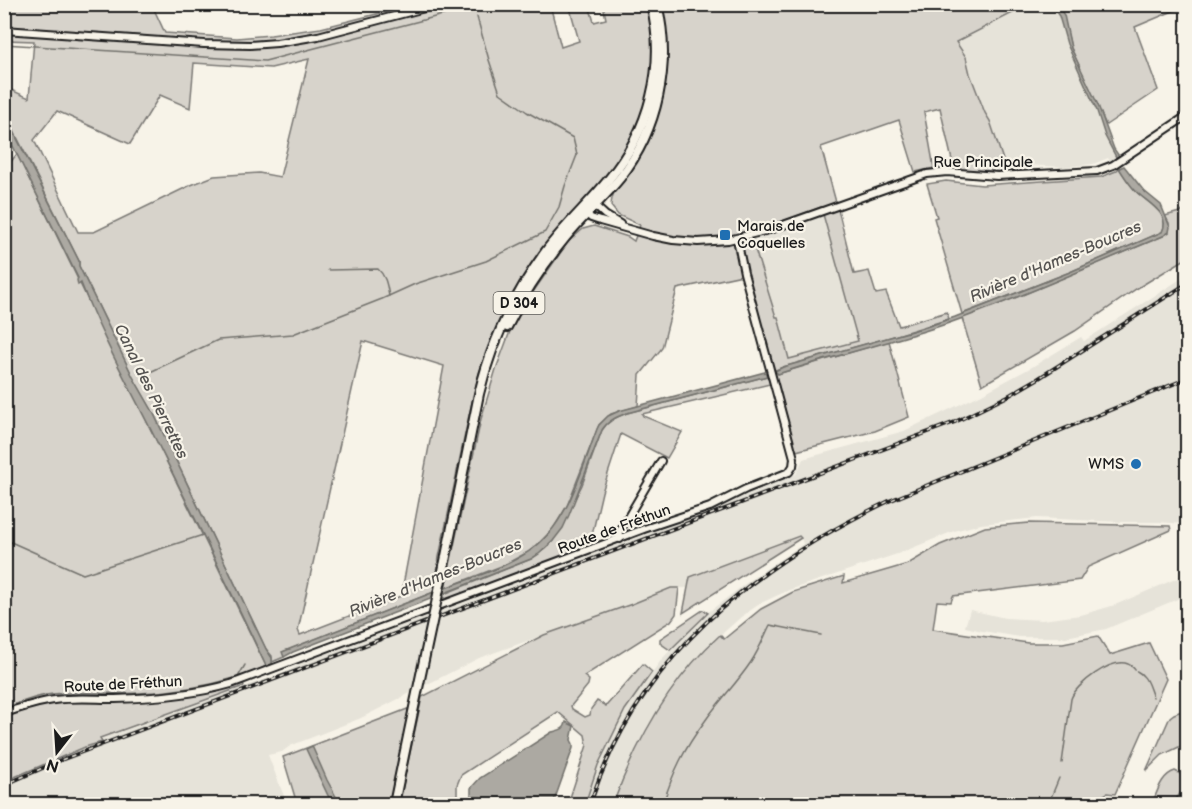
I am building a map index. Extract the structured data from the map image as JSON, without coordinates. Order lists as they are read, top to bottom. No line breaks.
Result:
{"streets":{"main road":["D 304"],"street":["Rue Principale","Route de Fréthun"]},"crossings":[["Rue Principale","Route de Fréthun"]],"water":["Rivière d'Hames-Boucres","Canal des Pierrettes"],"places":{"transit":["Marais de Coquelles"],"other":["WMS"]},"north":"bottom"}
